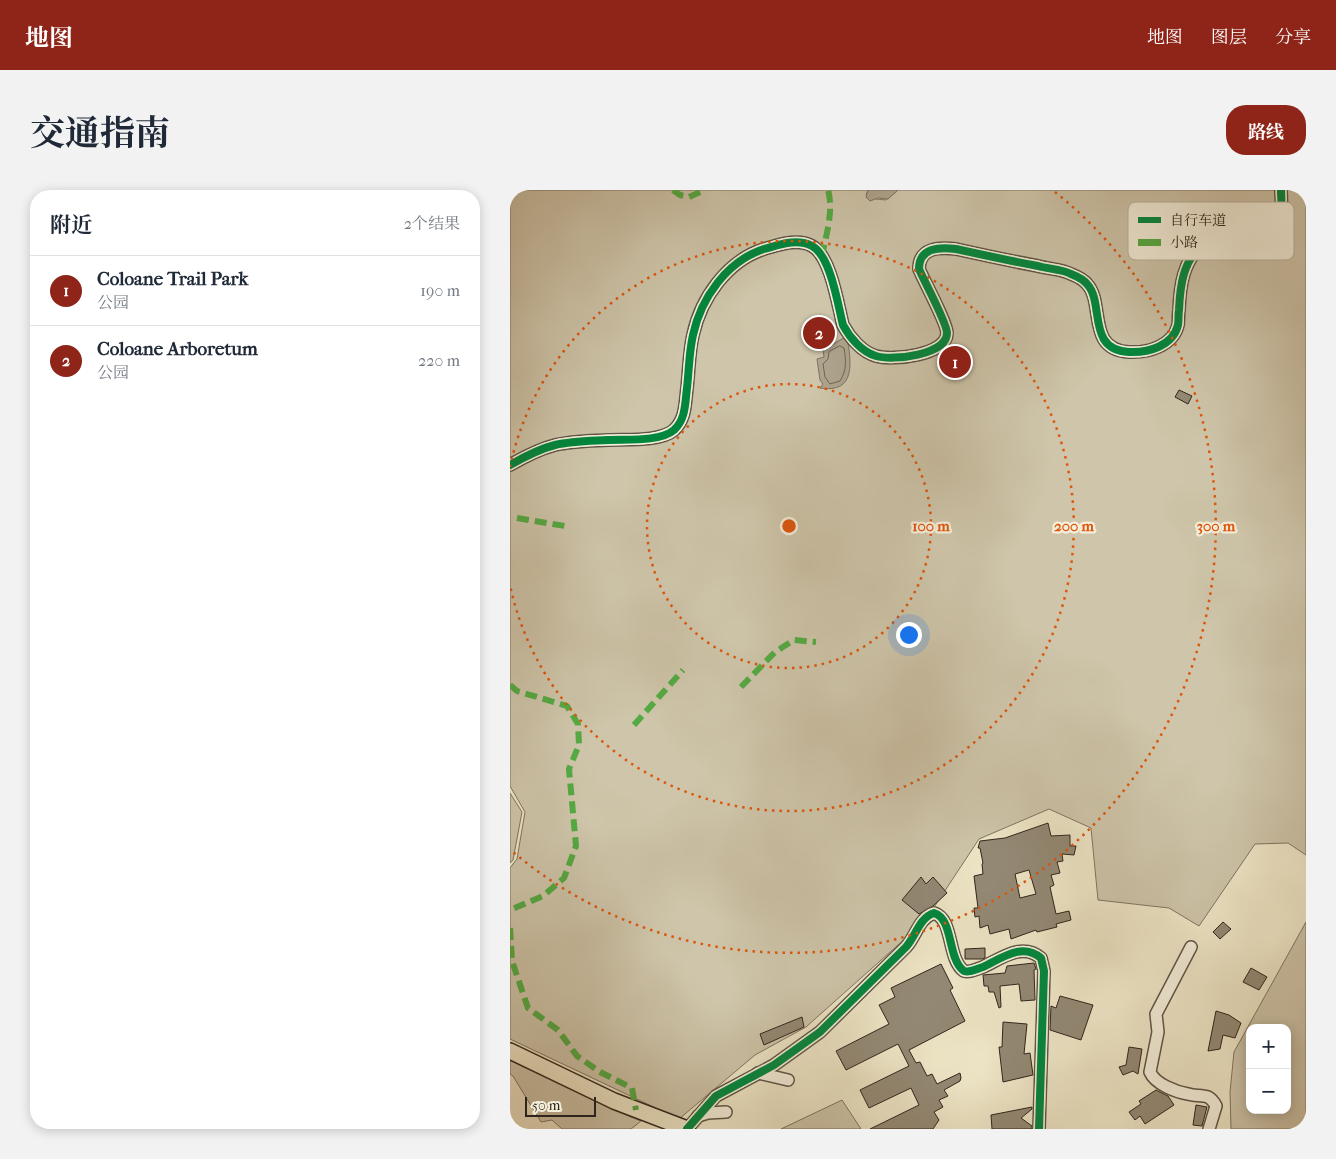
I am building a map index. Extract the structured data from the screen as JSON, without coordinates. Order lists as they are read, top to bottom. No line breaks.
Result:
{"legend":["自行车道","小路"],"scale_bar":"50 m","page":{"header":"地图","nav":["地图","图层","分享"],"title":"交通指南","buttons":"路线","heading":["附近","2个结果"],"list":[{"mark":"1","name":"Coloane Trail Park","note":"公园","value":"190 m"},{"mark":"2","name":"Coloane Arboretum","note":"公园","value":"220 m"}],"pins":["2","1"],"map_buttons":["+","−"],"scale":"50 m"},"rings":["100 m","200 m","300 m"]}
